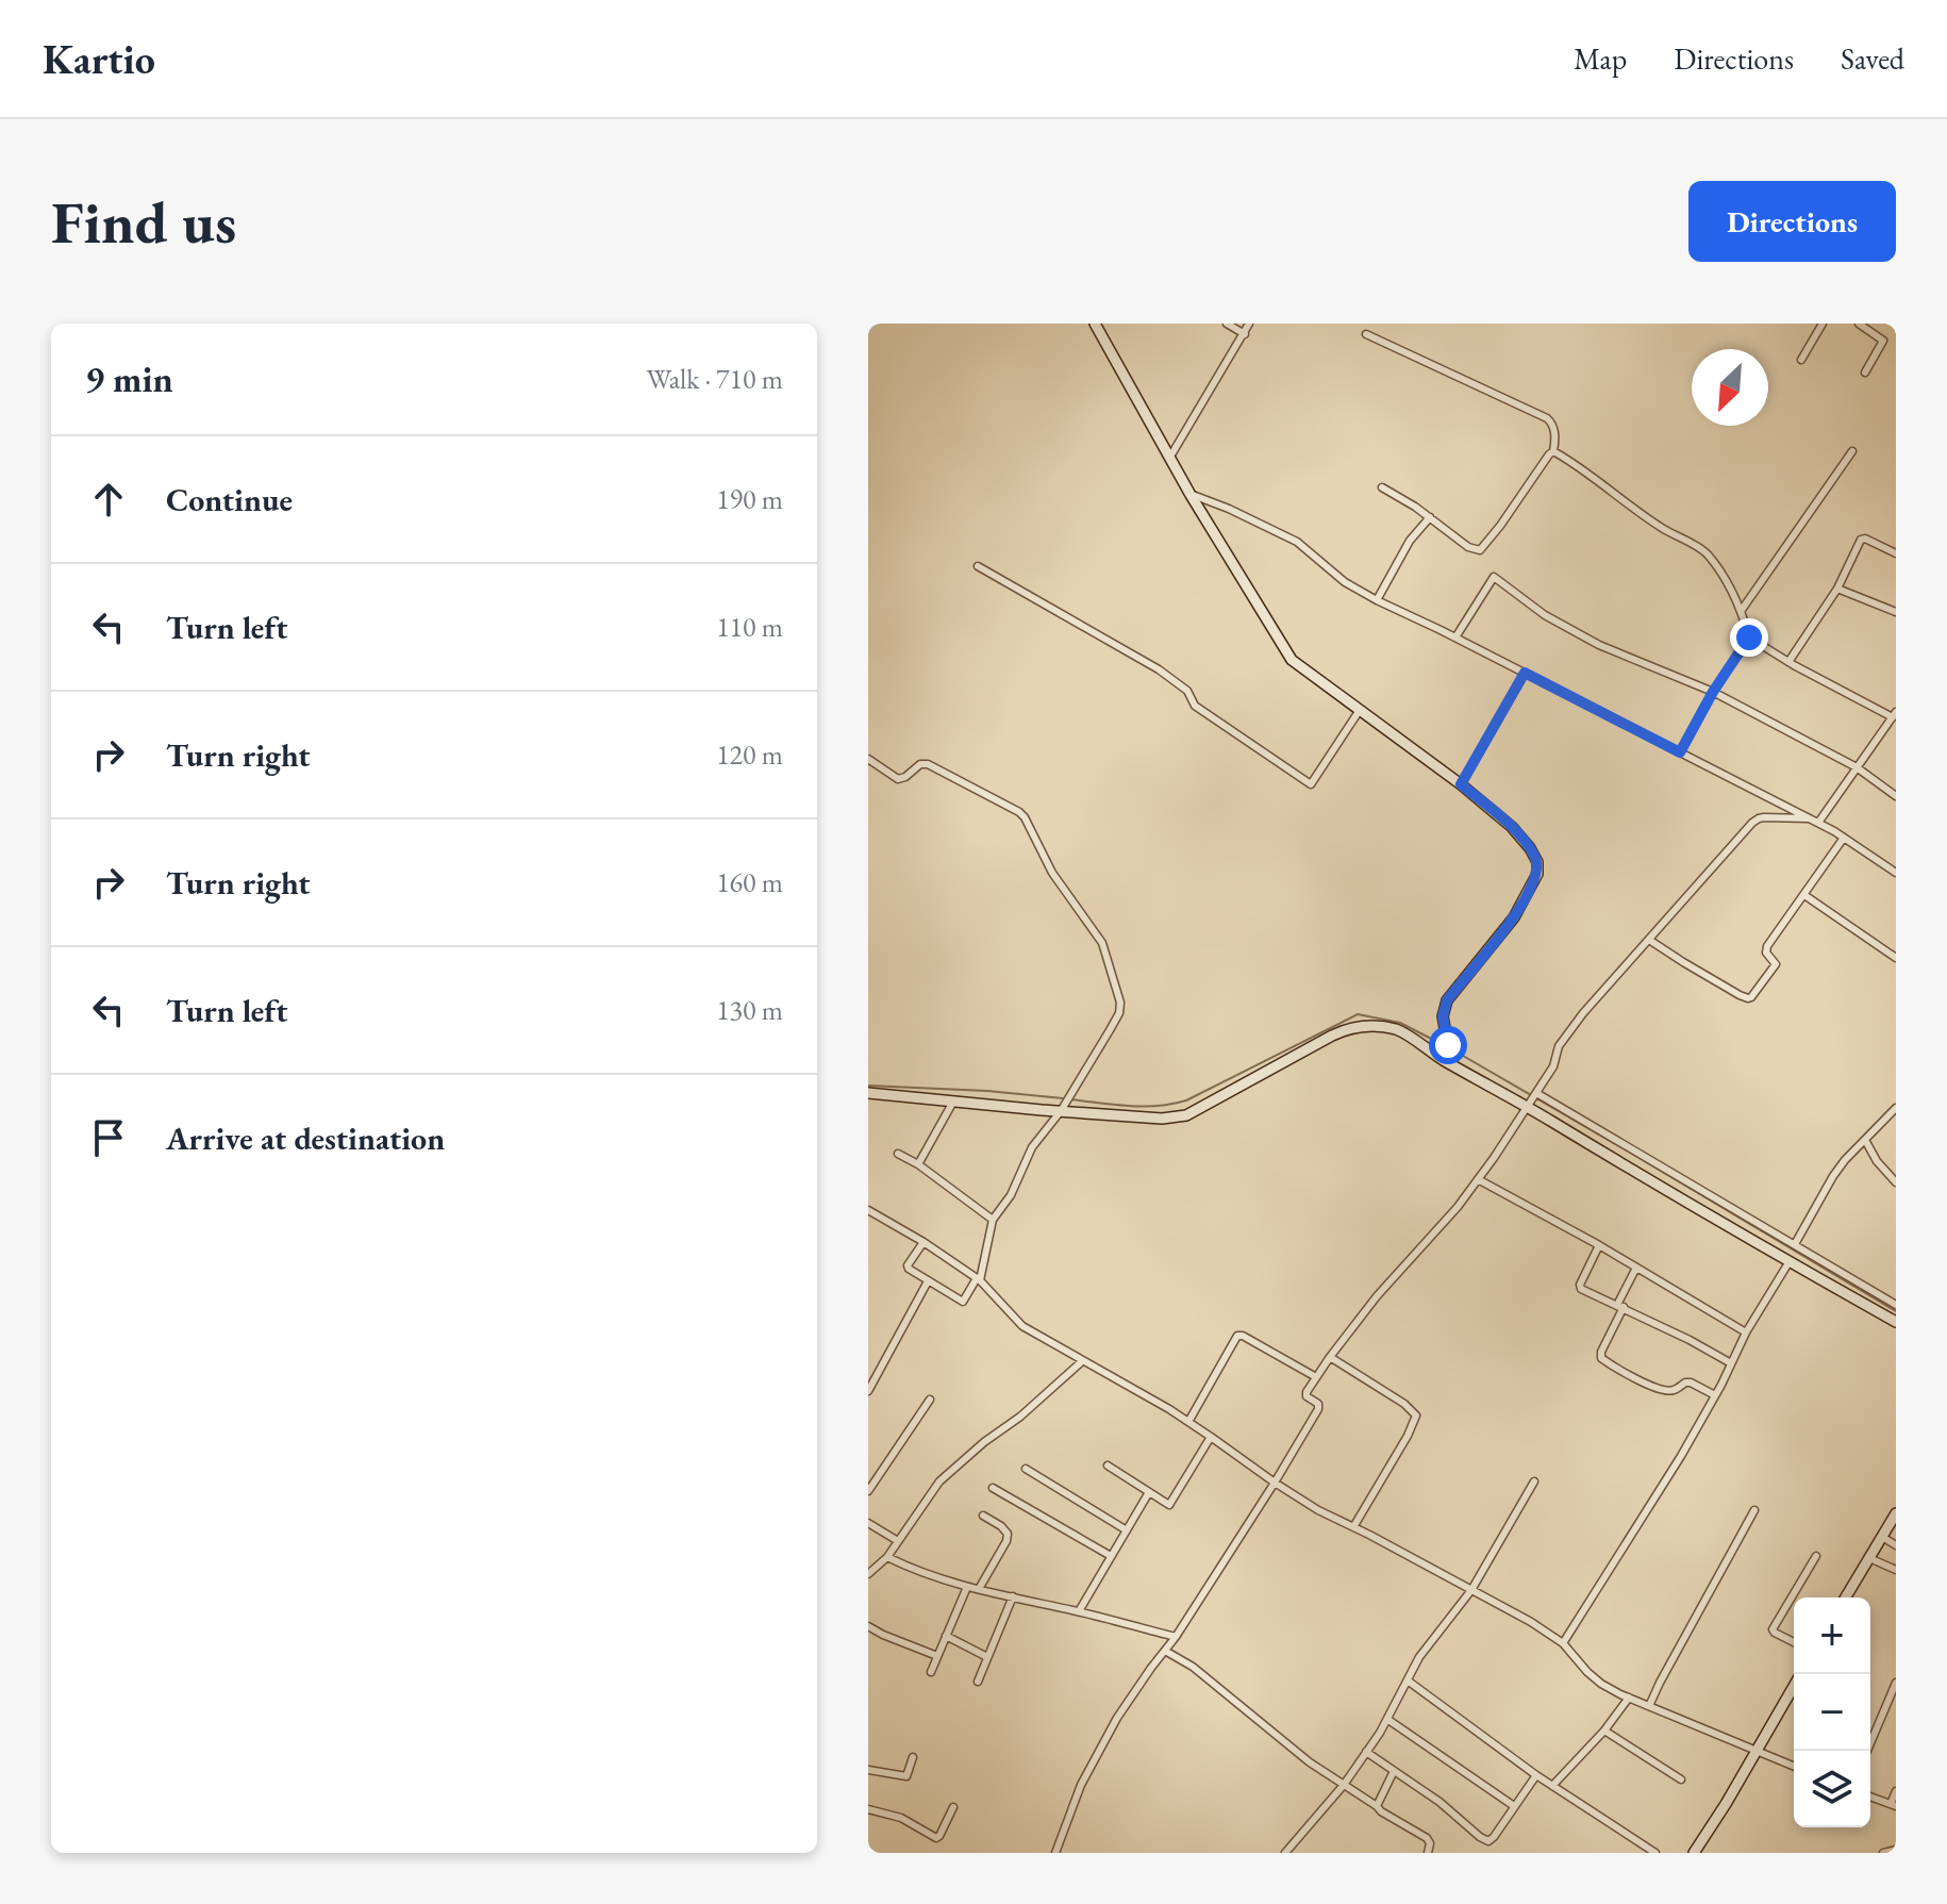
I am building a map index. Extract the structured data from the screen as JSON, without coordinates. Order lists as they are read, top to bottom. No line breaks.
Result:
{"north":"bottom left","page":{"header":"Kartio","nav":["Map","Directions","Saved"],"buttons":"Directions","title":"Find us","heading":["9 min","Walk · 710 m"],"list":[["Continue","190 m"],["Turn left","110 m"],["Turn right","120 m"],["Turn right","160 m"],["Turn left","130 m"],"Arrive at destination"],"map_buttons":["+","−"]}}
